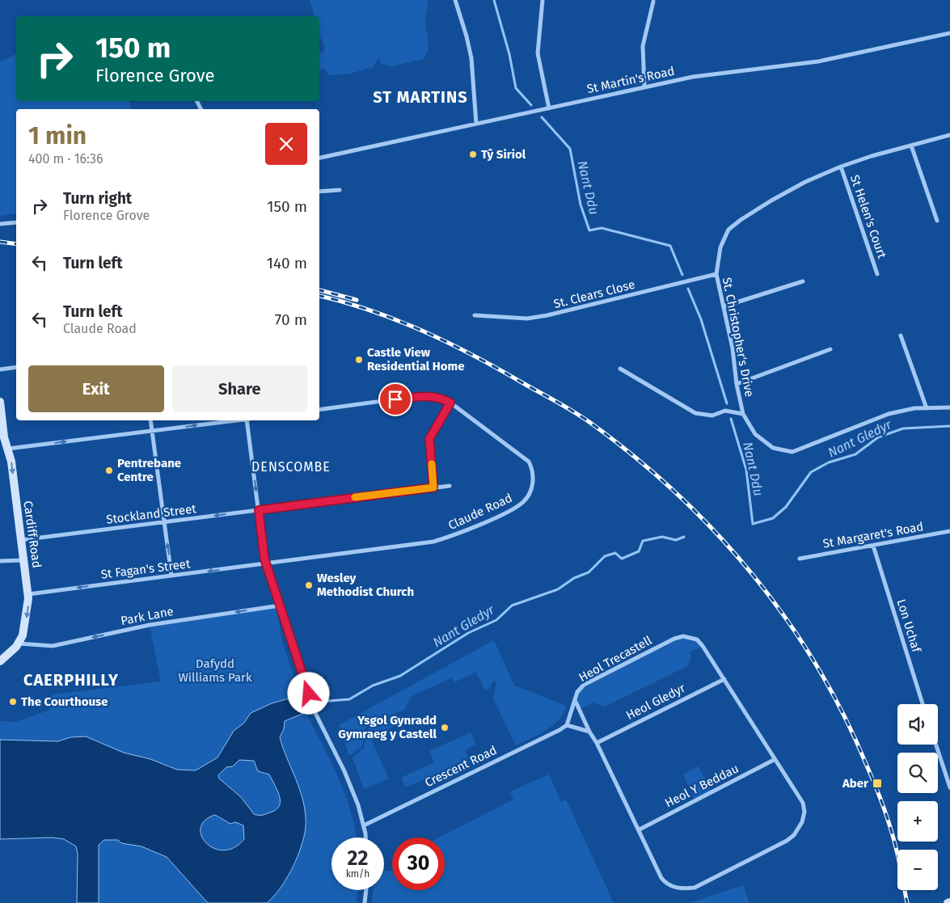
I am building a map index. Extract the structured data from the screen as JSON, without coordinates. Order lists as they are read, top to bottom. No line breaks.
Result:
{"streets":{"main road":["Cardiff Road"],"street":["St Martin's Road","St Helen's Court","St. Clears Close","St. Christopher's Drive","Claude Road","Stockland Street","St Margaret's Road","St Fagan's Street","Park Lane","Lon Uchaf","Heol Trecastell","Heol Gledyr","Crescent Road","Heol Y Beddau"]},"crossings":[["St Helen's Court","St. Christopher's Drive"],["St. Clears Close","St. Christopher's Drive"],["Claude Road","St Fagan's Street"],["Stockland Street","Cardiff Road"],["Cardiff Road","St Fagan's Street"],["Cardiff Road","Park Lane"],["St Margaret's Road","Lon Uchaf"],["Heol Trecastell","Heol Gledyr"],["Heol Trecastell","Crescent Road"],["Heol Trecastell","Heol Y Beddau"]],"one_way":["Cardiff Road","St Fagan's Street","Park Lane"],"districts":["ST MARTINS","DENSCOMBE","CAERPHILLY"],"water":["Nant Ddu","Nant Gledyr"],"parks":["Dafydd Williams Park"],"places":{"other":["Tŷ Siriol","Castle View Residential Home","Pentrebane Centre","Wesley Methodist Church","The Courthouse","Ysgol Gynradd Gymraeg y Castell"],"transit":["Aber"]},"page":{"turn":["150 m","Florence Grove"],"heading":["1 min","400 m · 16:36"],"list":[{"name":"Turn right","note":"Florence Grove","value":"150 m"},{"name":"Turn left","value":"140 m"},{"name":"Turn left","note":"Claude Road","value":"70 m"}],"buttons":["Exit","Share"],"map_buttons":["+","−"],"speed":"22 km/h","limit":"30"}}
